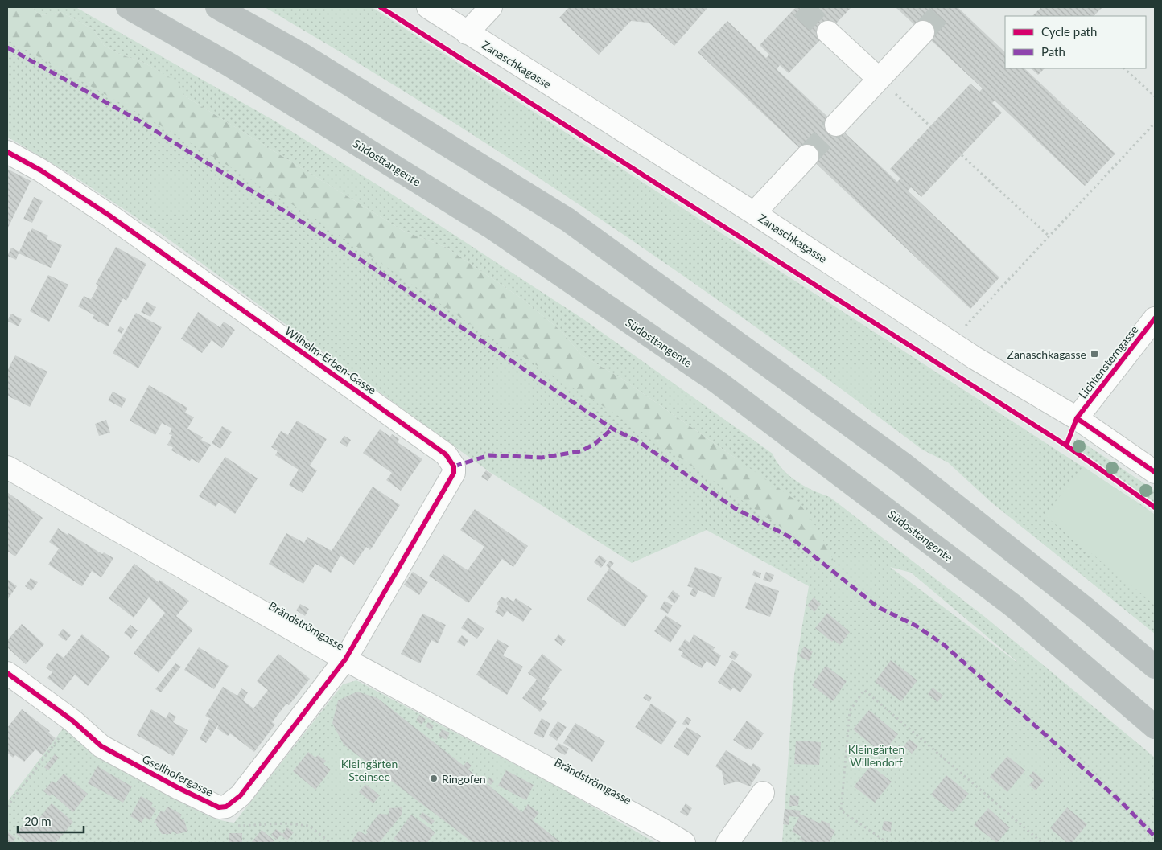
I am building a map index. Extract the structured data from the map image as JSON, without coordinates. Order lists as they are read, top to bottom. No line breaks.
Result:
{"streets":{"highway":["Südosttangente"],"street":["Zanaschkagasse","Wilhelm-Erben-Gasse","Lichtensterngasse","Brändströmgasse","Gsellhofergasse"]},"crossings":[["Zanaschkagasse","Lichtensterngasse"],["Wilhelm-Erben-Gasse","Brändströmgasse"],["Wilhelm-Erben-Gasse","Gsellhofergasse"],["Brändströmgasse","Gsellhofergasse"]],"parks":["Kleingärten Willendorf","Kleingärten Steinsee"],"places":{"transit":["Zanaschkagasse"],"other":["Ringofen"]},"legend":["Cycle path","Path"],"scale_bar":"20 m"}
